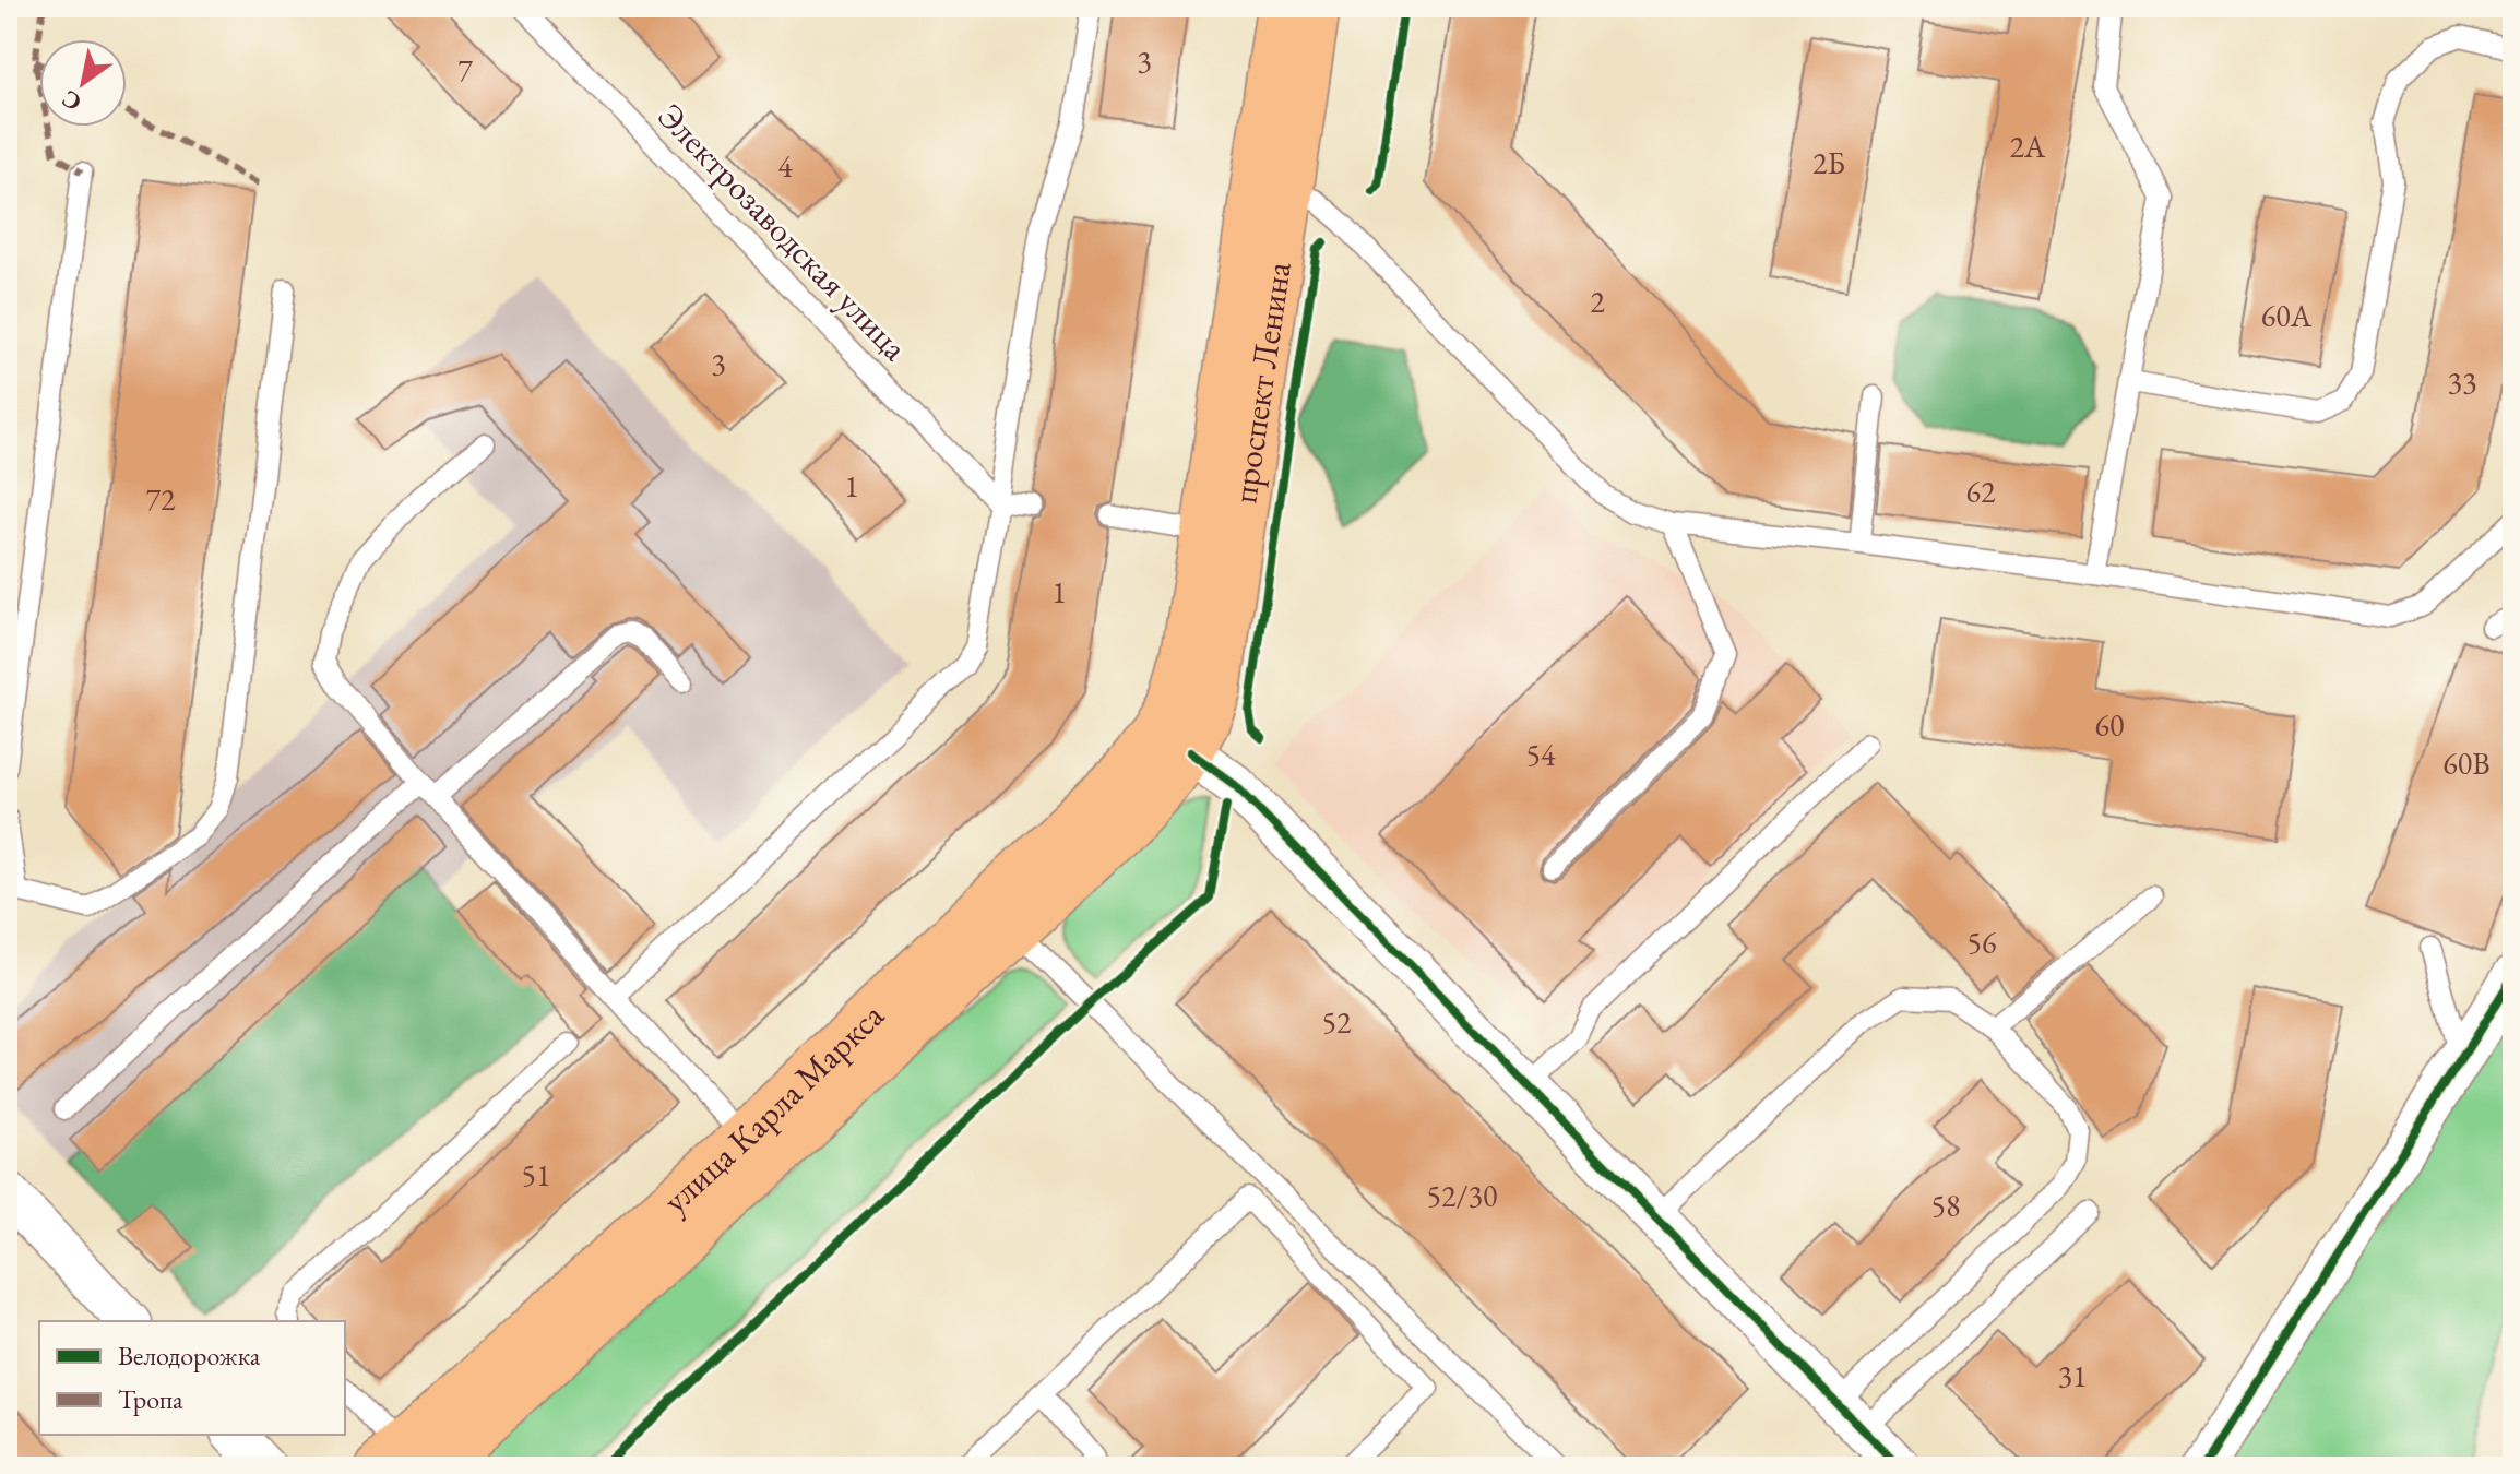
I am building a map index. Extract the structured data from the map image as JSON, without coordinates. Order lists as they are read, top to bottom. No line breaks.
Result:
{"streets":{"main road":["проспект Ленина","улица Карла Маркса"],"lane":["Электрозаводская улица"]},"crossings":[["проспект Ленина","улица Карла Маркса"]],"house_numbers":["3","7","2А","2Б","4","2","60А","3","33","1","62","72","1","60","54","60В","56","52","51","52/30","58","31"],"legend":["Велодорожка","Тропа"],"north":"bottom left"}
